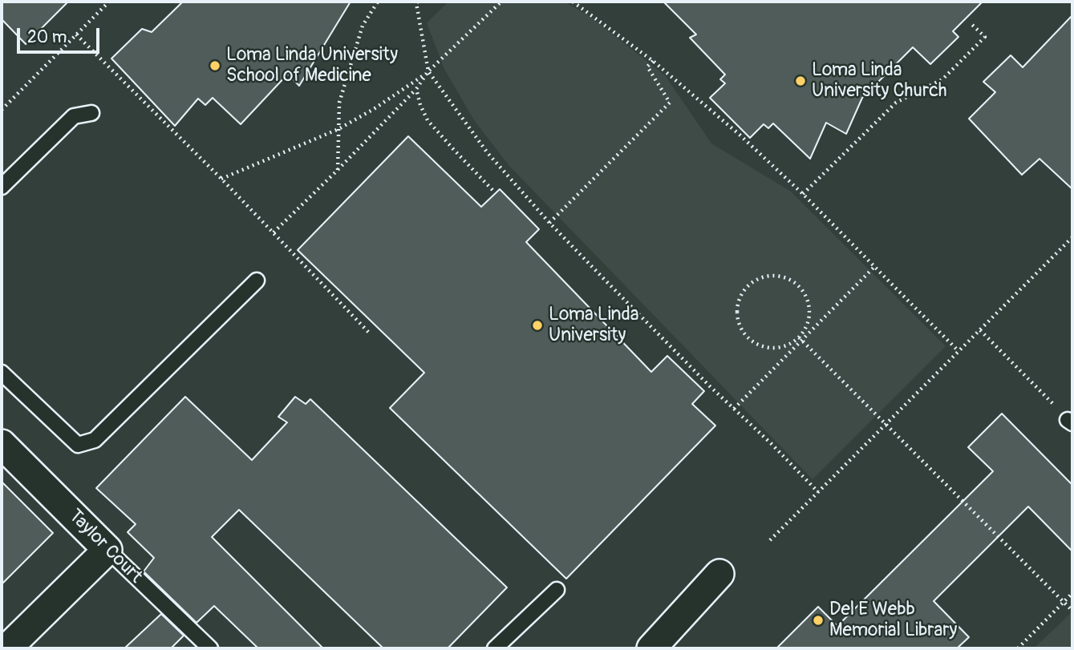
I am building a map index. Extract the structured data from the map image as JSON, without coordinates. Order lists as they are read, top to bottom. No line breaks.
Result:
{"streets":{"street":["Taylor Court"]},"places":["Loma Linda University School of Medicine","Loma Linda University Church","Loma Linda University","Del E Webb Memorial Library"],"scale_bar":"20 m"}
